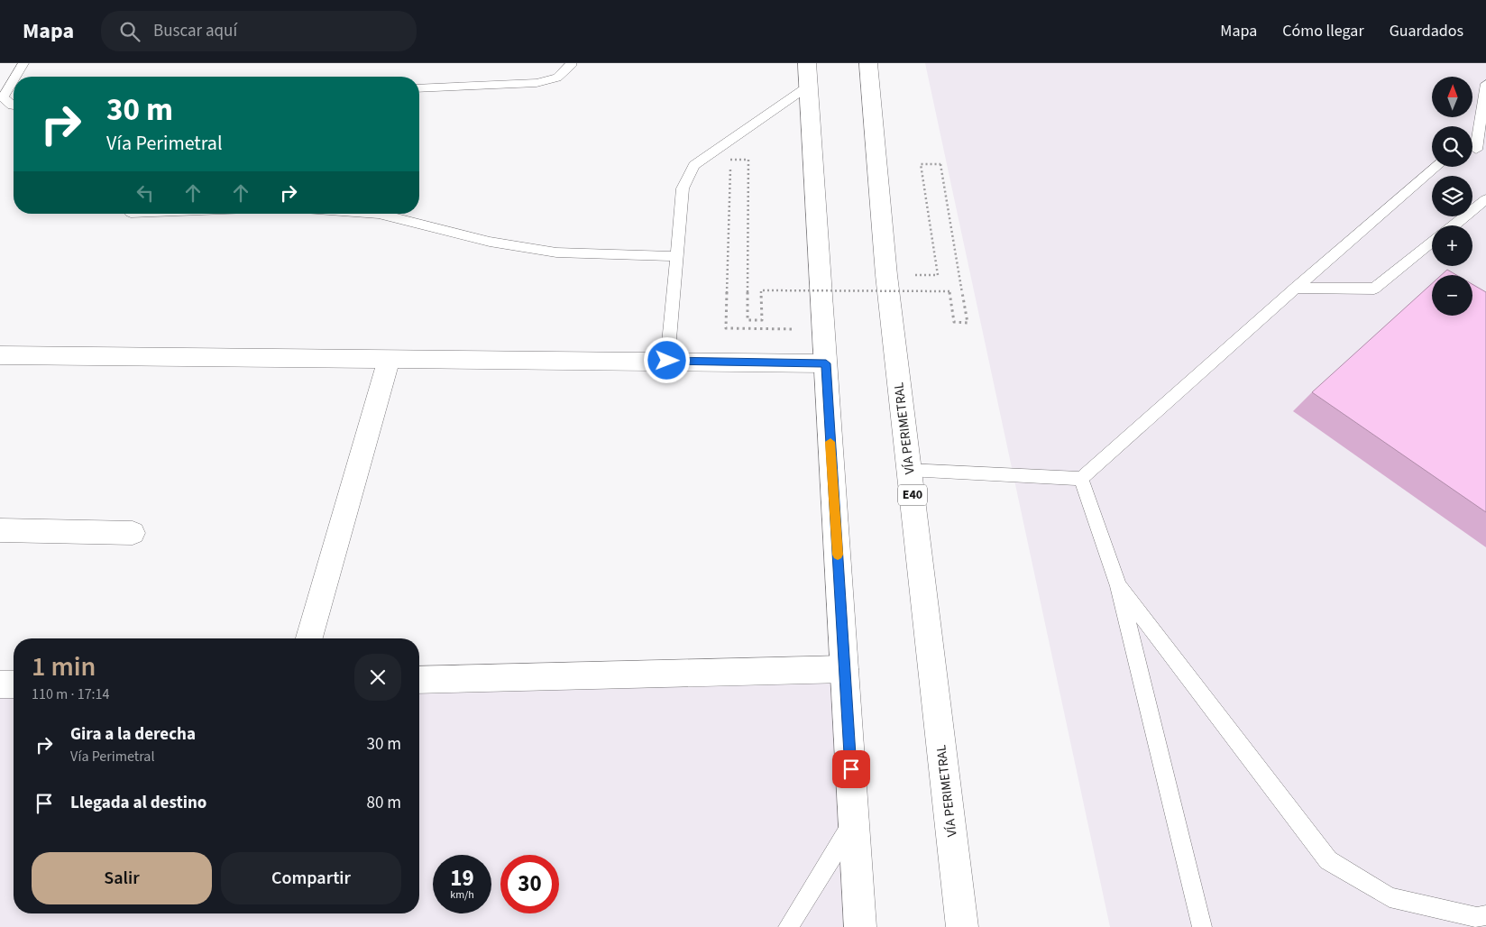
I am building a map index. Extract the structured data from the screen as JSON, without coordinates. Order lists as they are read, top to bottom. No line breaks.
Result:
{"streets":{"main road":["VÍA PERIMETRAL","E40"]},"north":"top","page":{"header":"Mapa","search":"Buscar aquí","nav":["Mapa","Cómo llegar","Guardados"],"map_buttons":["+","−"],"turn":["30 m","Vía Perimetral"],"heading":["1 min","110 m · 17:14"],"list":[{"name":"Gira a la derecha","note":"Vía Perimetral","value":"30 m"},{"name":"Llegada al destino","value":"80 m"}],"buttons":["Salir","Compartir"],"speed":"19 km/h","limit":"30"}}
